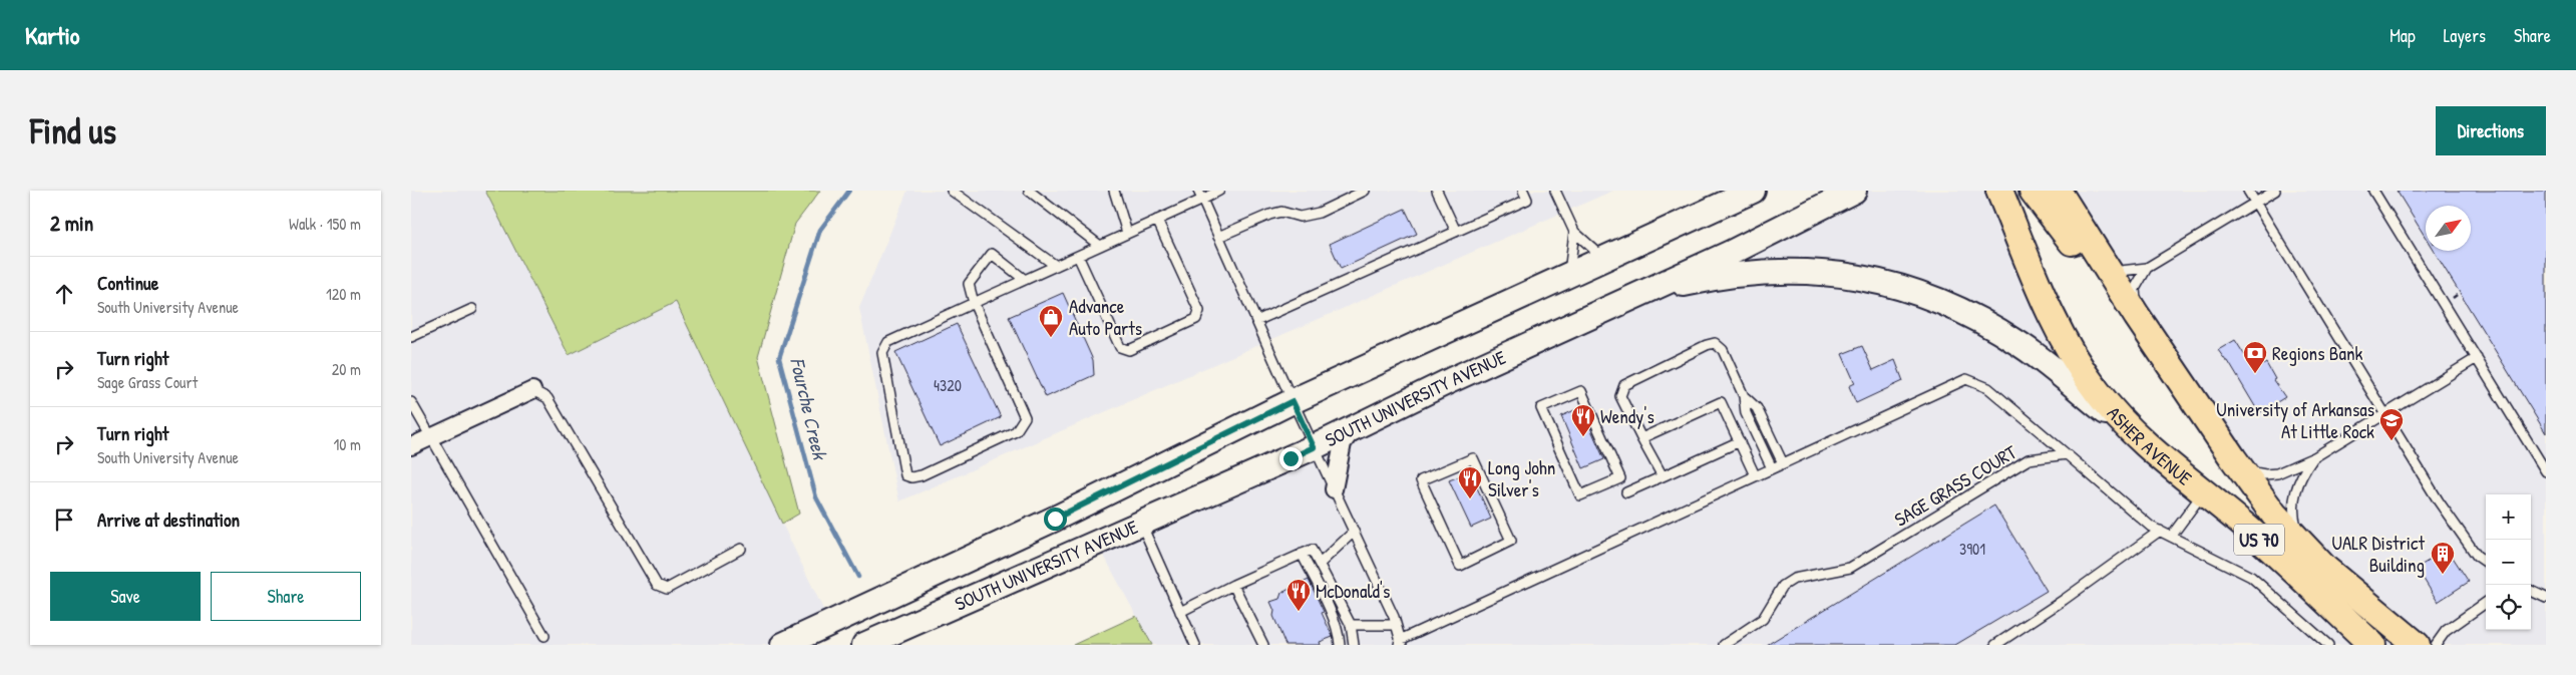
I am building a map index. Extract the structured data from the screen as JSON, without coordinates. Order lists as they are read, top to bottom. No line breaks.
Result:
{"streets":{"main road":["SOUTH UNIVERSITY AVENUE","ASHER AVENUE","US 70"],"lane":["SAGE GRASS COURT"]},"water":["Fourche Creek"],"places":{"shop":["Advance Auto Parts"],"bank":["Regions Bank"],"restaurant":["Wendy's","Long John Silver's","McDonald's"],"school or university":["University of Arkansas At Little Rock"],"building":["UALR District Building"]},"house_numbers":["4320","3901"],"north":"top right","page":{"header":"Kartio","nav":["Map","Layers","Share"],"buttons":["Directions",["Save","Share"]],"title":"Find us","heading":["2 min","Walk · 150 m"],"list":[["Continue","South University Avenue","120 m"],["Turn right","Sage Grass Court","20 m"],["Turn right","South University Avenue","10 m"],"Arrive at destination"],"map_buttons":["+","−"]}}
